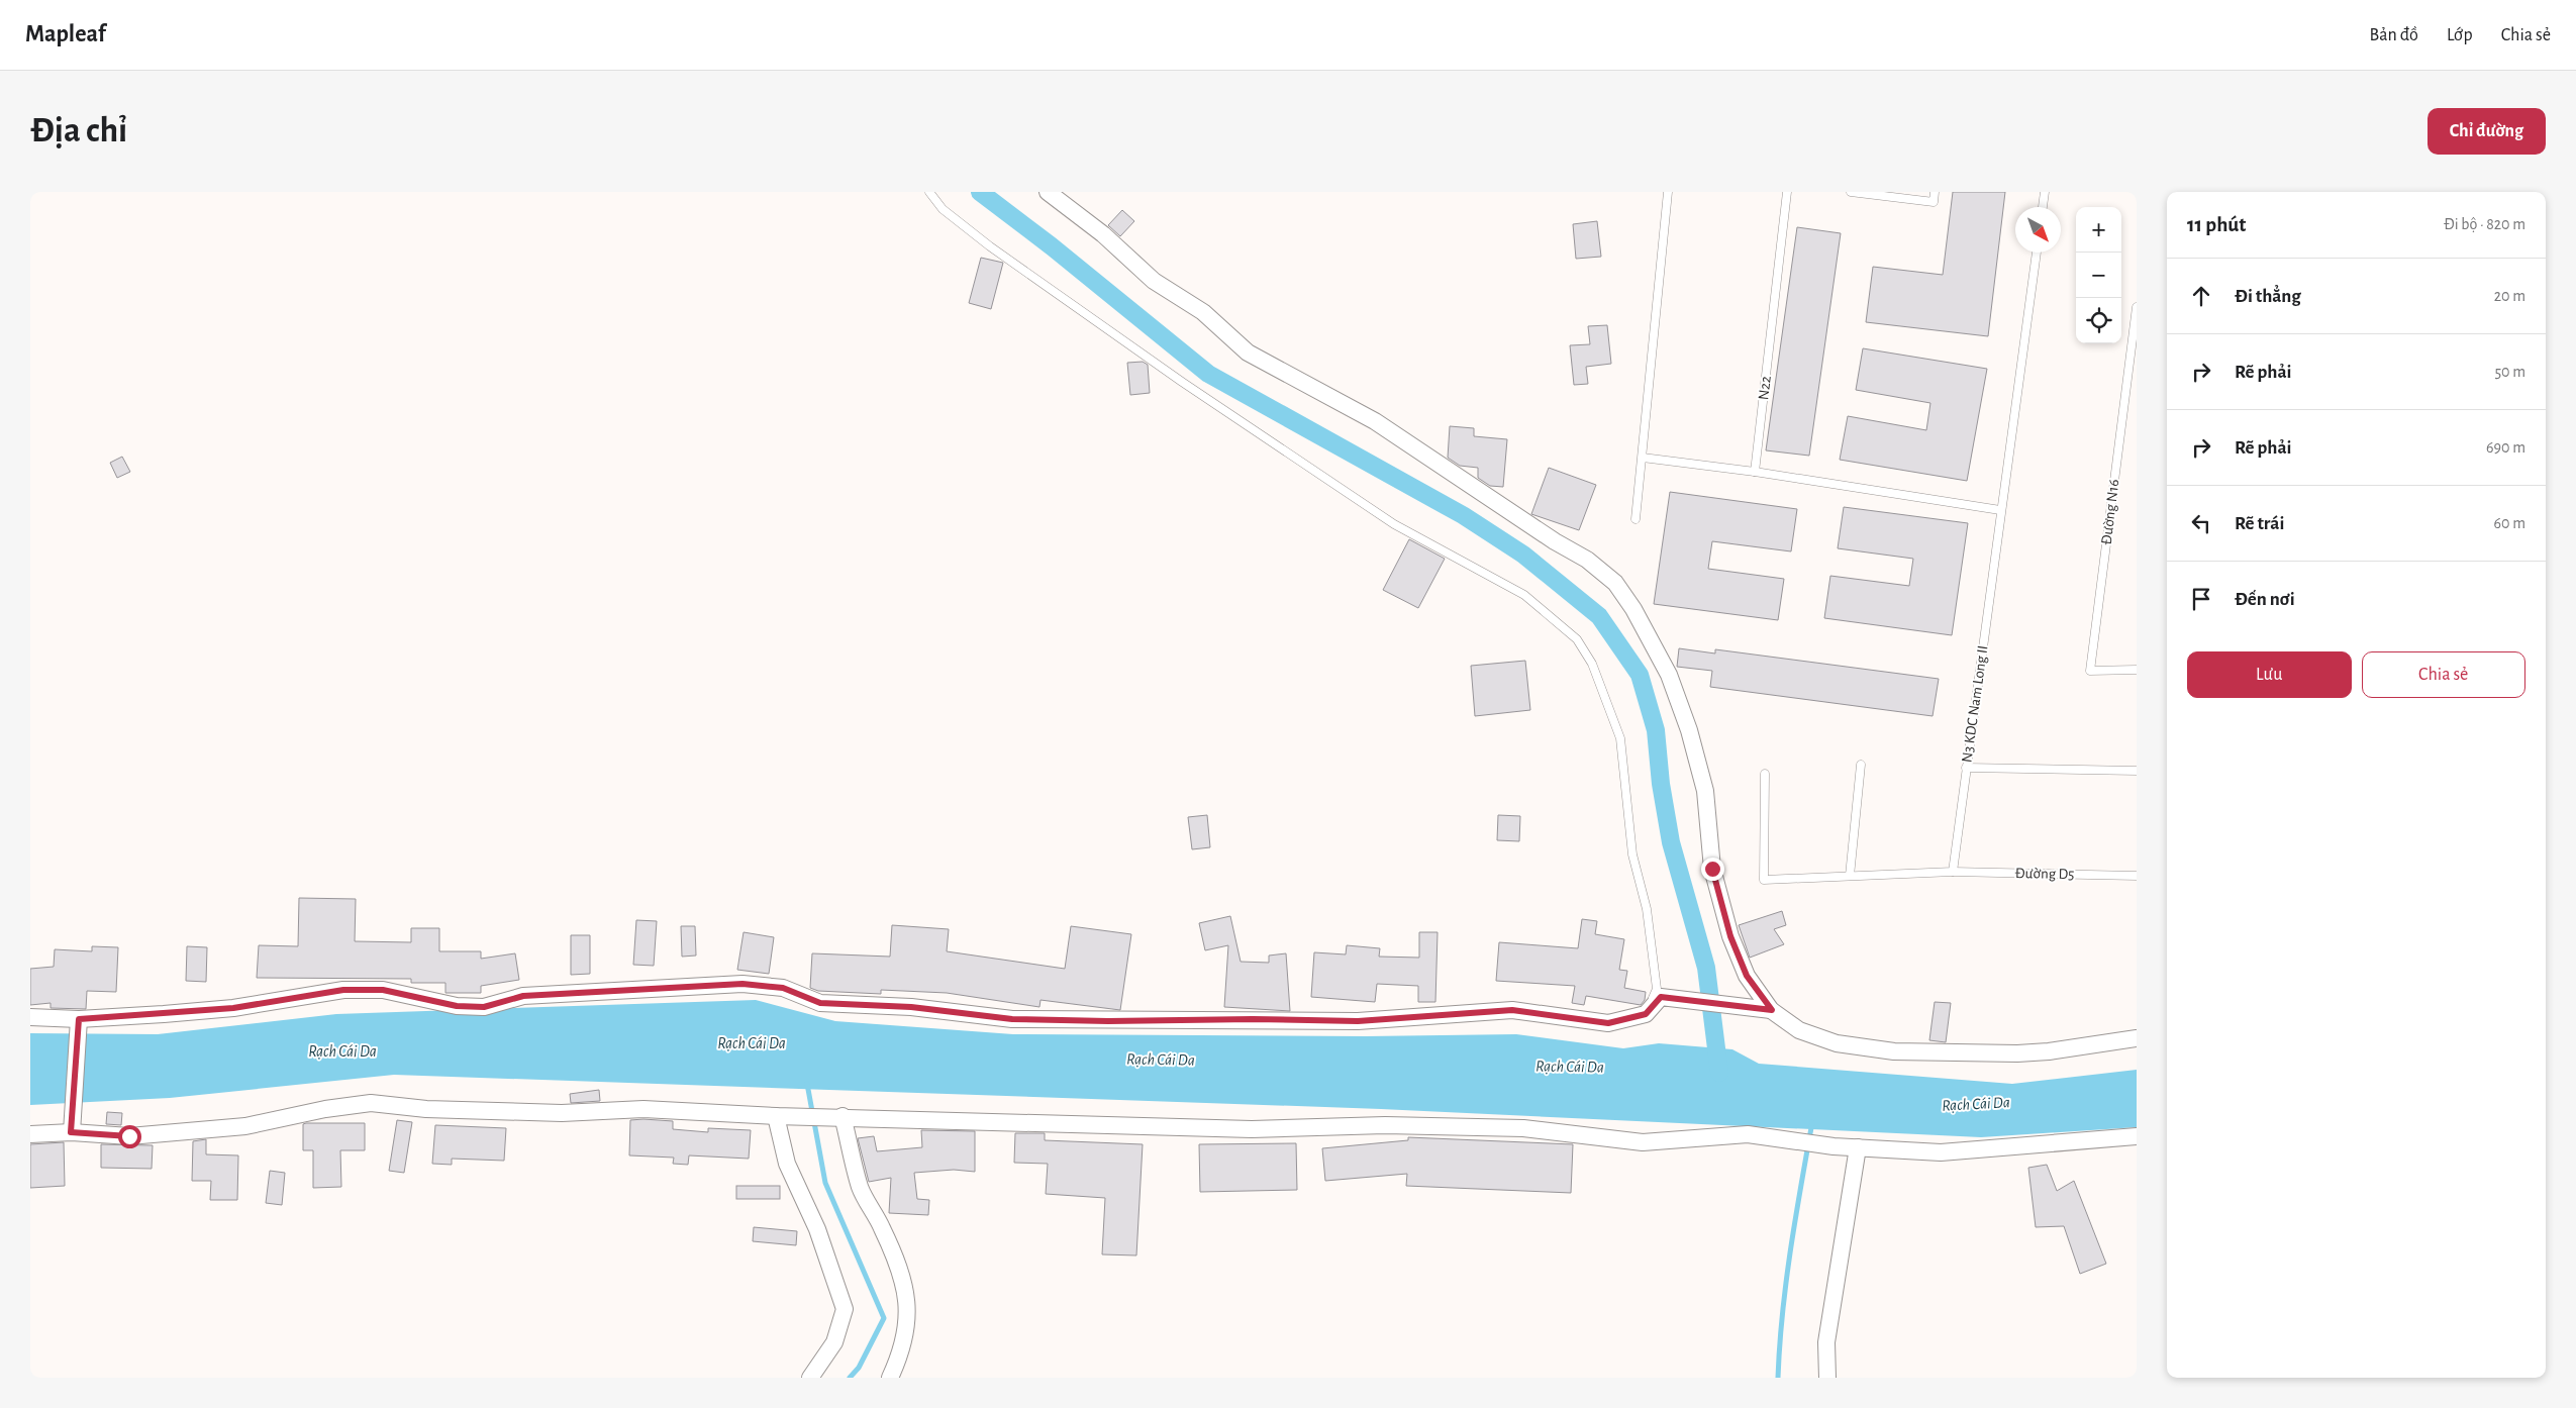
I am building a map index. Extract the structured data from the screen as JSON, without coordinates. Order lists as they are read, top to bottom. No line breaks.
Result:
{"streets":{"lane":["N22","Đường N16","N3 KDC Nam Long II","Đường D5"]},"crossings":[["N3 KDC Nam Long II","Đường D5"]],"water":["Rạch Cái Da"],"north":"bottom right","page":{"header":"Mapleaf","nav":["Bản đồ","Lớp","Chia sẻ"],"buttons":["Chỉ đường",["Lưu","Chia sẻ"]],"title":"Địa chỉ","heading":["11 phút","Đi bộ · 820 m"],"map_buttons":["+","−"],"list":[["Đi thẳng","20 m"],["Rẽ phải","50 m"],["Rẽ phải","690 m"],["Rẽ trái","60 m"],"Đến nơi"]}}
